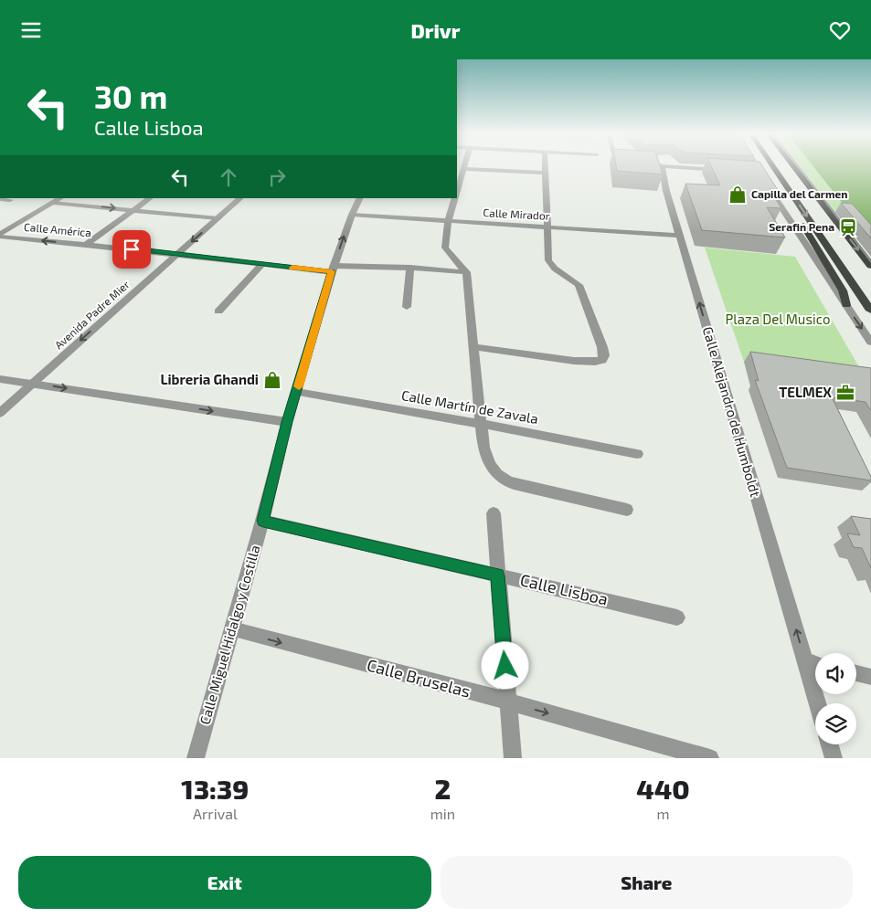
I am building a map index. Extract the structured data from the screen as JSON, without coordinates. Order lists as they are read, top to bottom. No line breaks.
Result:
{"streets":{"street":["Calle Mirador","Calle América","Avenida Padre Mier","Calle Martín de Zavala","Calle Alejandro de Humboldt","Calle Lisboa","Calle Miguel Hidalgo y Costilla","Calle Bruselas"]},"crossings":[["Calle Mirador","Calle Alejandro de Humboldt"],["Calle Mirador","Calle Miguel Hidalgo y Costilla"],["Calle América","Avenida Padre Mier"],["Calle América","Calle Miguel Hidalgo y Costilla"],["Calle Martín de Zavala","Calle Miguel Hidalgo y Costilla"],["Calle Lisboa","Calle Miguel Hidalgo y Costilla"],["Calle Miguel Hidalgo y Costilla","Calle Bruselas"]],"one_way":["Calle Alejandro de Humboldt","Calle Bruselas"],"parks":["Plaza Del Musico"],"places":{"shop":["Capilla del Carmen","Libreria Ghandi"],"station":["Serafin Pena"],"office":["TELMEX"]},"page":{"header":"Drivr","turn":["30 m","Calle Lisboa"],"eta":["13:39","Arrival","2","min","440","m"],"buttons":["Exit","Share"]}}
